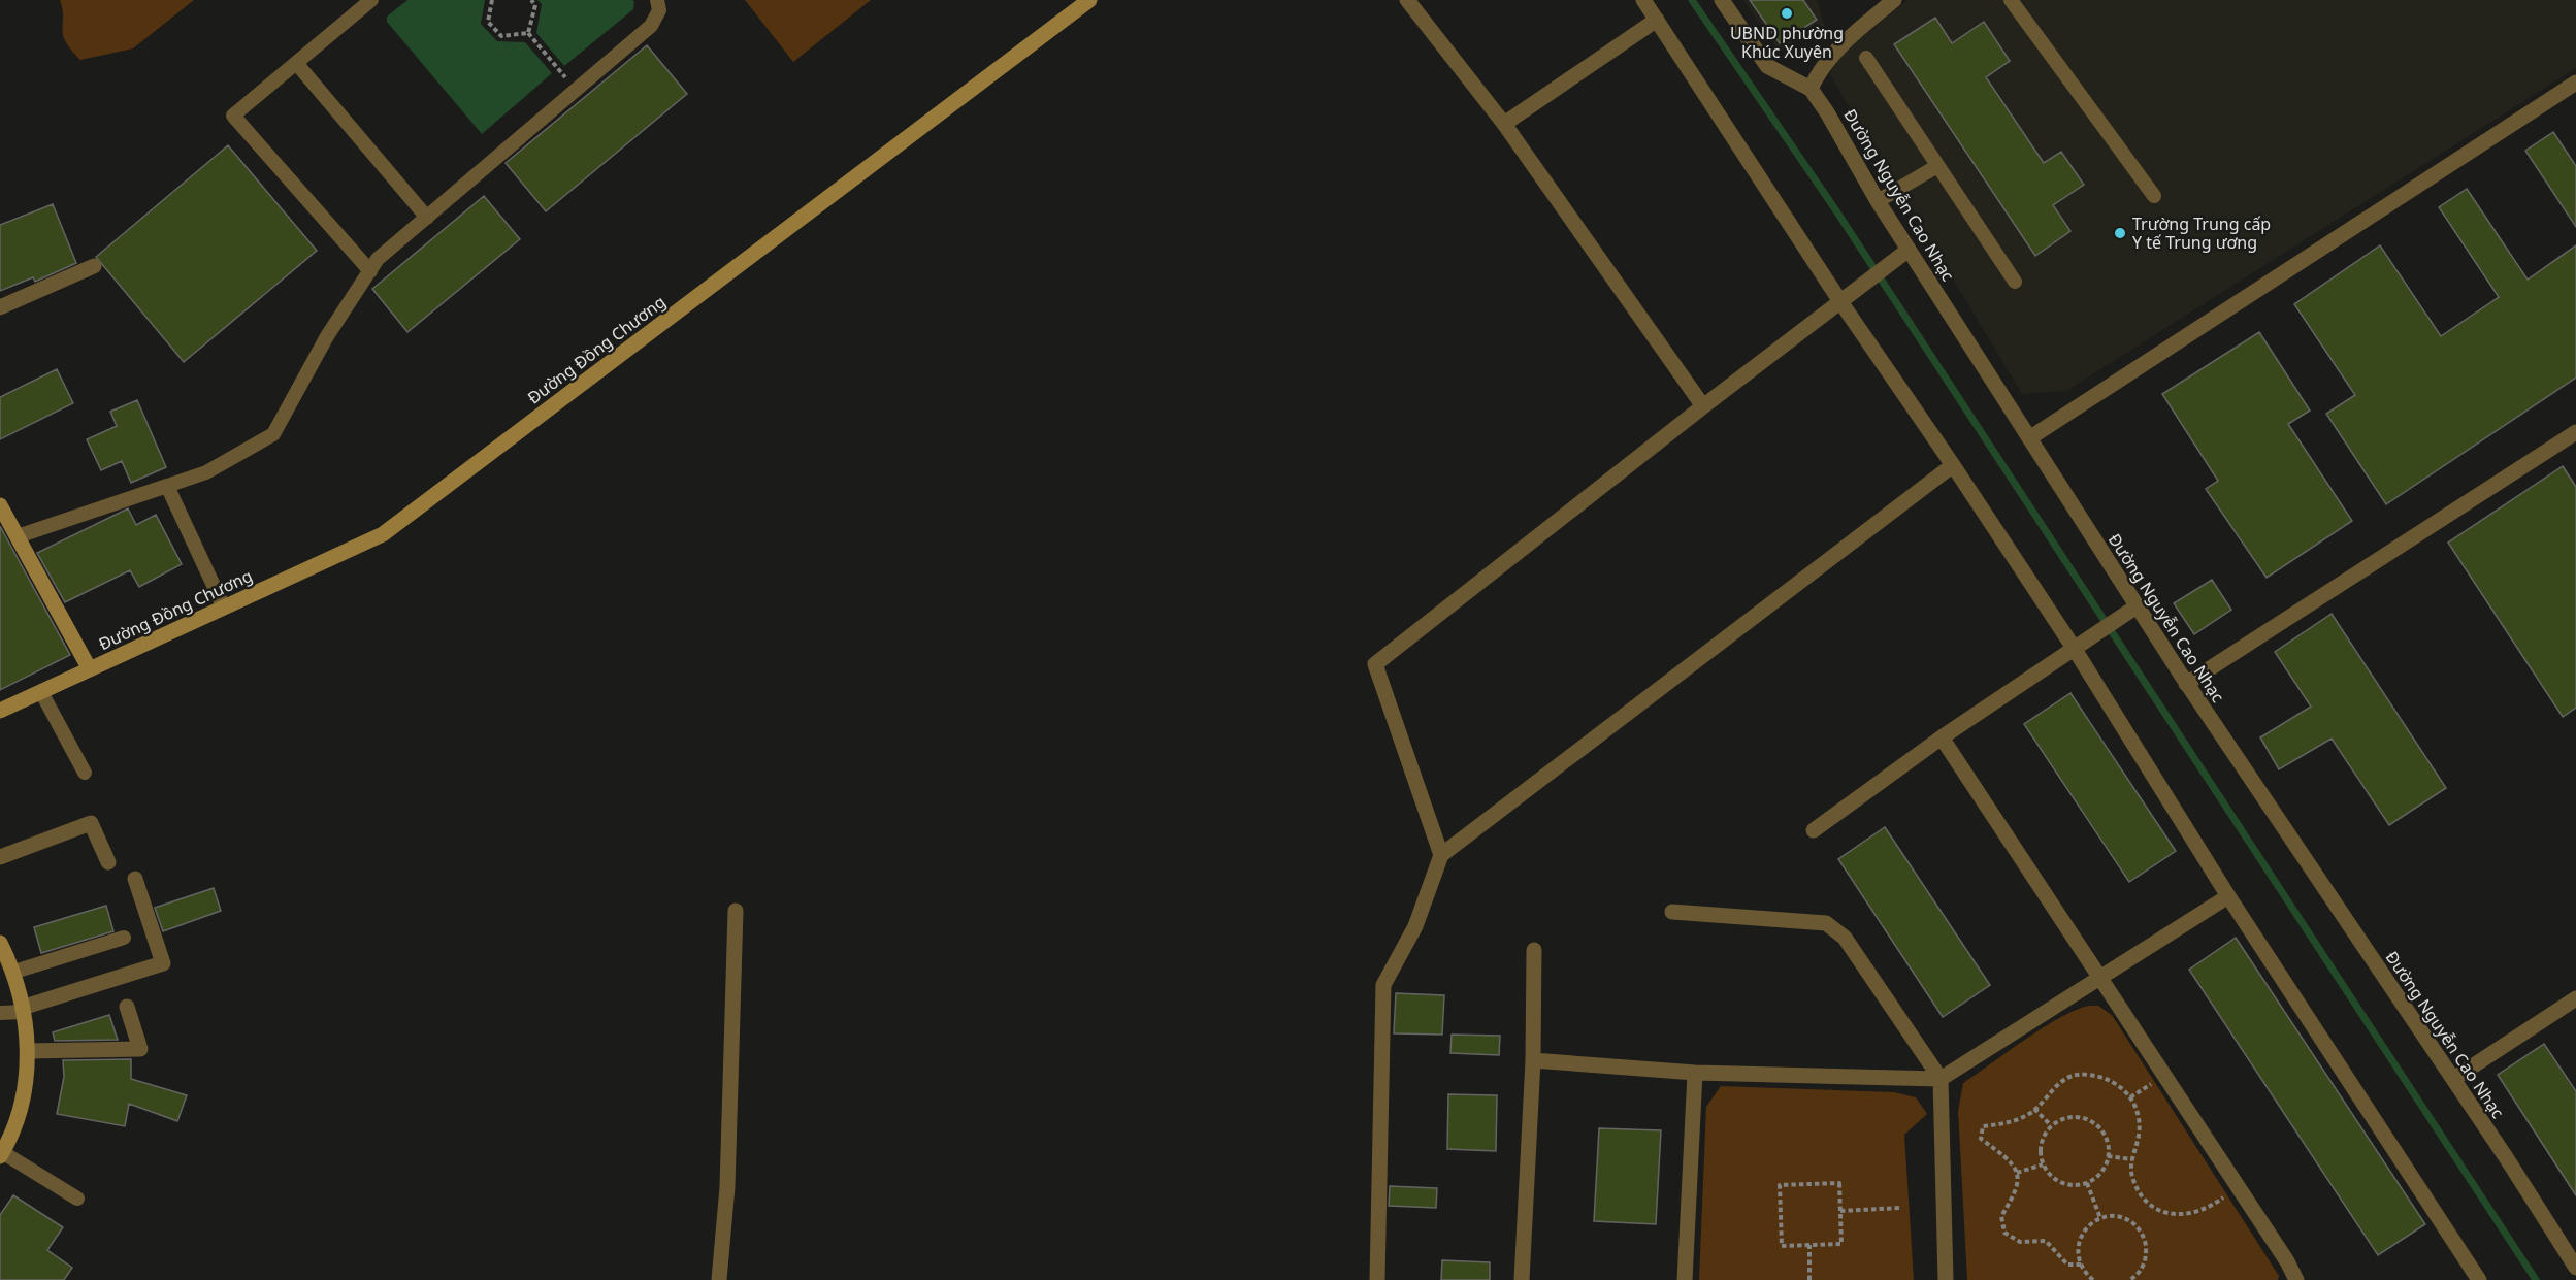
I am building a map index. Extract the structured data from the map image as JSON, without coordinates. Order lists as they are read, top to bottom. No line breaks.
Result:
{"streets":{"street":["Đường Nguyễn Cao Nhạc","Đường Đồng Chương"]},"places":["UBND phường Khúc Xuyên","Trường Trung cấp Y tế Trung ương"]}
